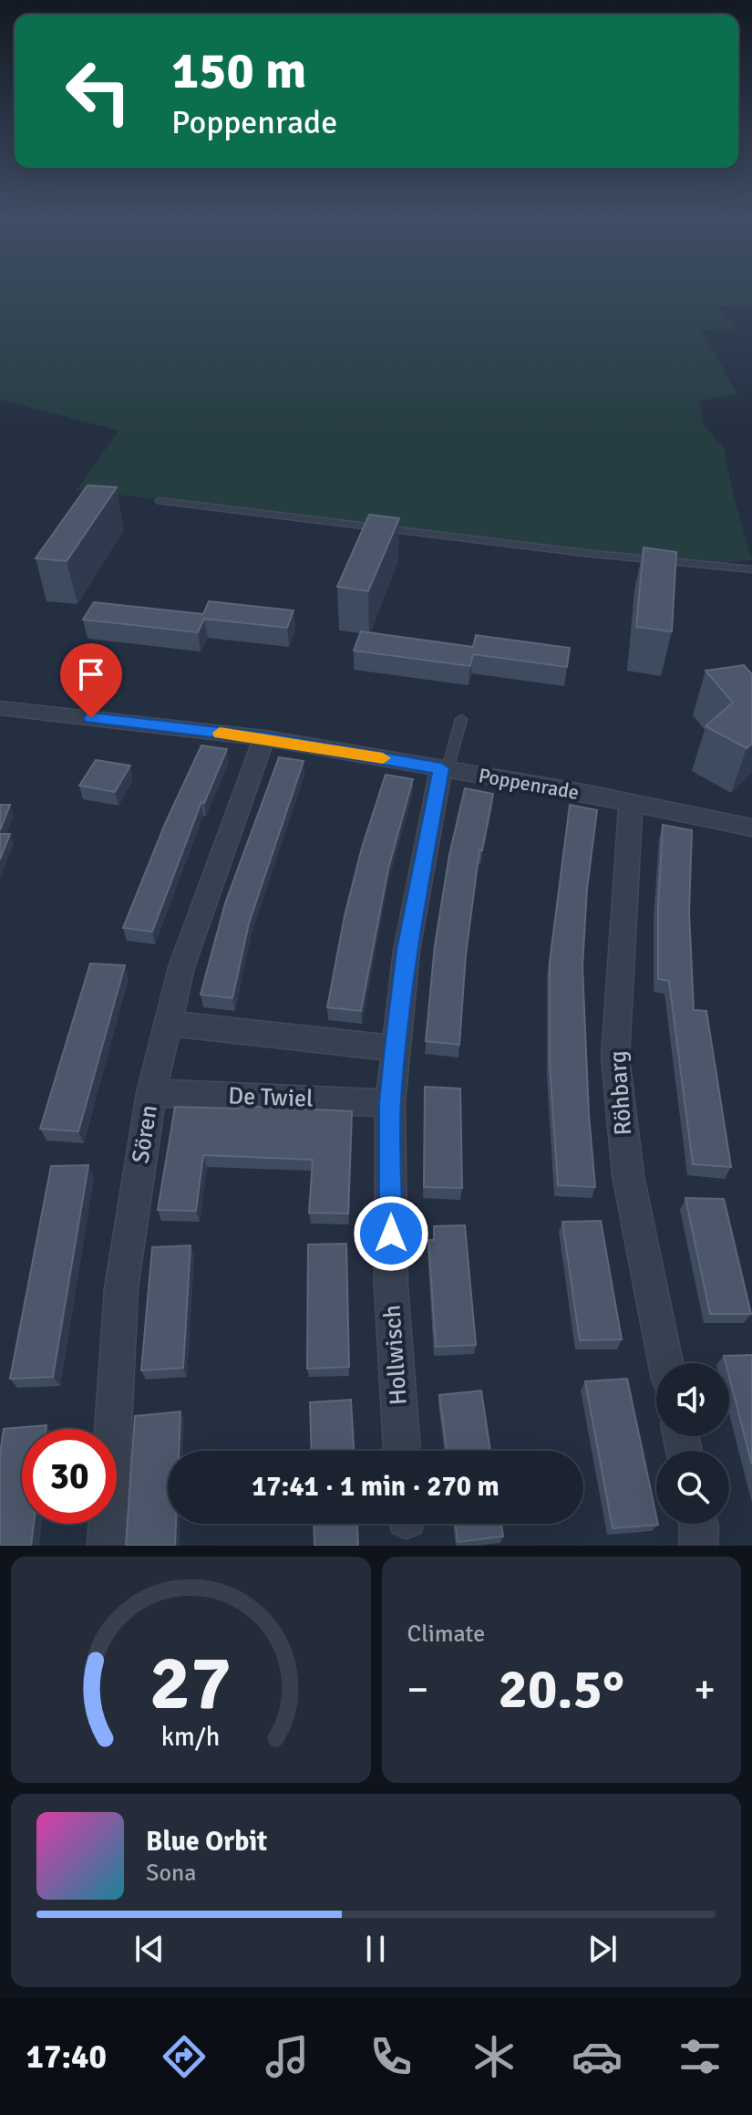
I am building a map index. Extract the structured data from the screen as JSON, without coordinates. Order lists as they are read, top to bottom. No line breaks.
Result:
{"streets":{"street":["Poppenrade","Röhbarg","De Twiel","Sören","Hollwisch"]},"crossings":[["Poppenrade","Röhbarg"],["Poppenrade","Sören"],["Poppenrade","Hollwisch"],["De Twiel","Sören"],["De Twiel","Hollwisch"]],"page":{"turn":["150 m","Poppenrade"],"limit":"30","trip":"17:41 · 1 min · 270 m","tile":"Climate","heat":["−","20.5°","+"],"song":["Blue Orbit","Sona"],"tabs":"17:40","gauge":["27","km/h"]}}
